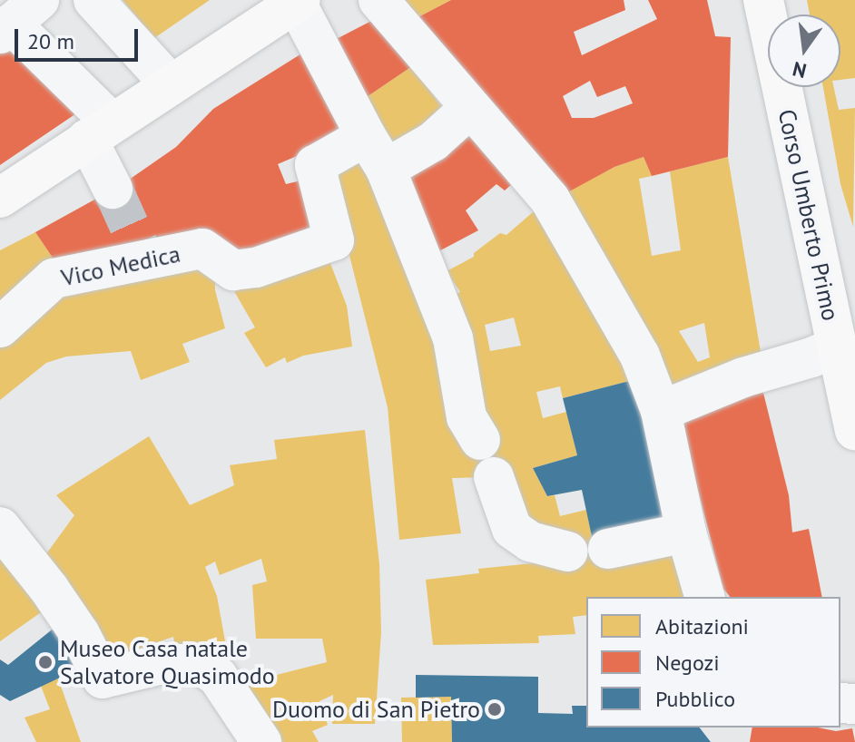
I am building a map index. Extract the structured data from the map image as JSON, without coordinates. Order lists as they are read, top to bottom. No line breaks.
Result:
{"streets":{"street":["Corso Umberto Primo","Vico Medica"]},"places":["Museo Casa natale Salvatore Quasimodo","Duomo di San Pietro"],"legend":["Abitazioni","Negozi","Pubblico"],"scale_bar":"20 m","north":"bottom"}
